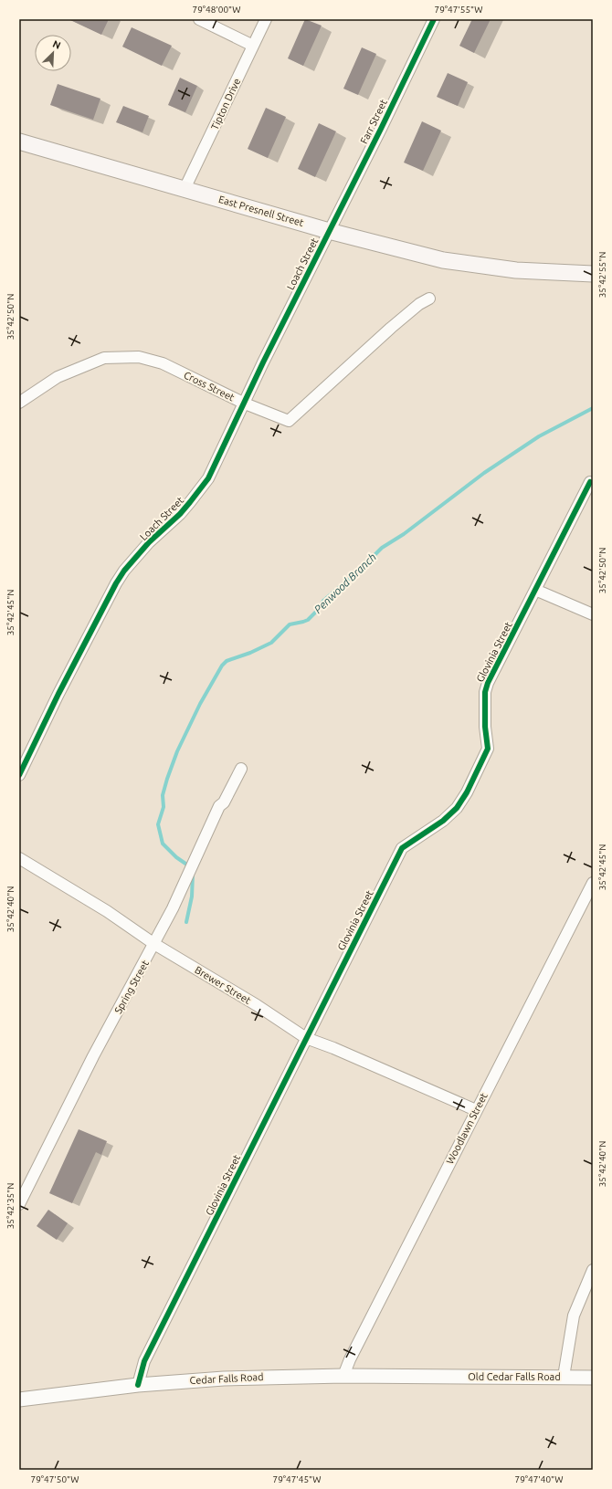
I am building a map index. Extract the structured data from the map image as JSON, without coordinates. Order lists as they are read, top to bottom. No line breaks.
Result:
{"streets":{"main road":["East Presnell Street"],"street":["Tipton Drive","Farr Street","Loach Street","Cross Street","Glovinia Street","Brewer Street","Spring Street","Woodlawn Street","Old Cedar Falls Road","Cedar Falls Road"]},"crossings":[["Tipton Drive","East Presnell Street"],["Farr Street","East Presnell Street"],["Farr Street","Loach Street"],["East Presnell Street","Loach Street"],["Loach Street","Cross Street"],["Glovinia Street","Brewer Street"],["Glovinia Street","Cedar Falls Road"],["Brewer Street","Spring Street"],["Brewer Street","Woodlawn Street"],["Woodlawn Street","Cedar Falls Road"],["Old Cedar Falls Road","Cedar Falls Road"]],"water":["Penwood Branch"],"north":"top right","coordinates":["79°48'00\"W","79°47'55\"W","35°42'55\"N","35°42'50\"N","35°42'45\"N","35°42'40\"N","35°42'35\"N","79°47'50\"W","79°47'45\"W","79°47'40\"W"]}
